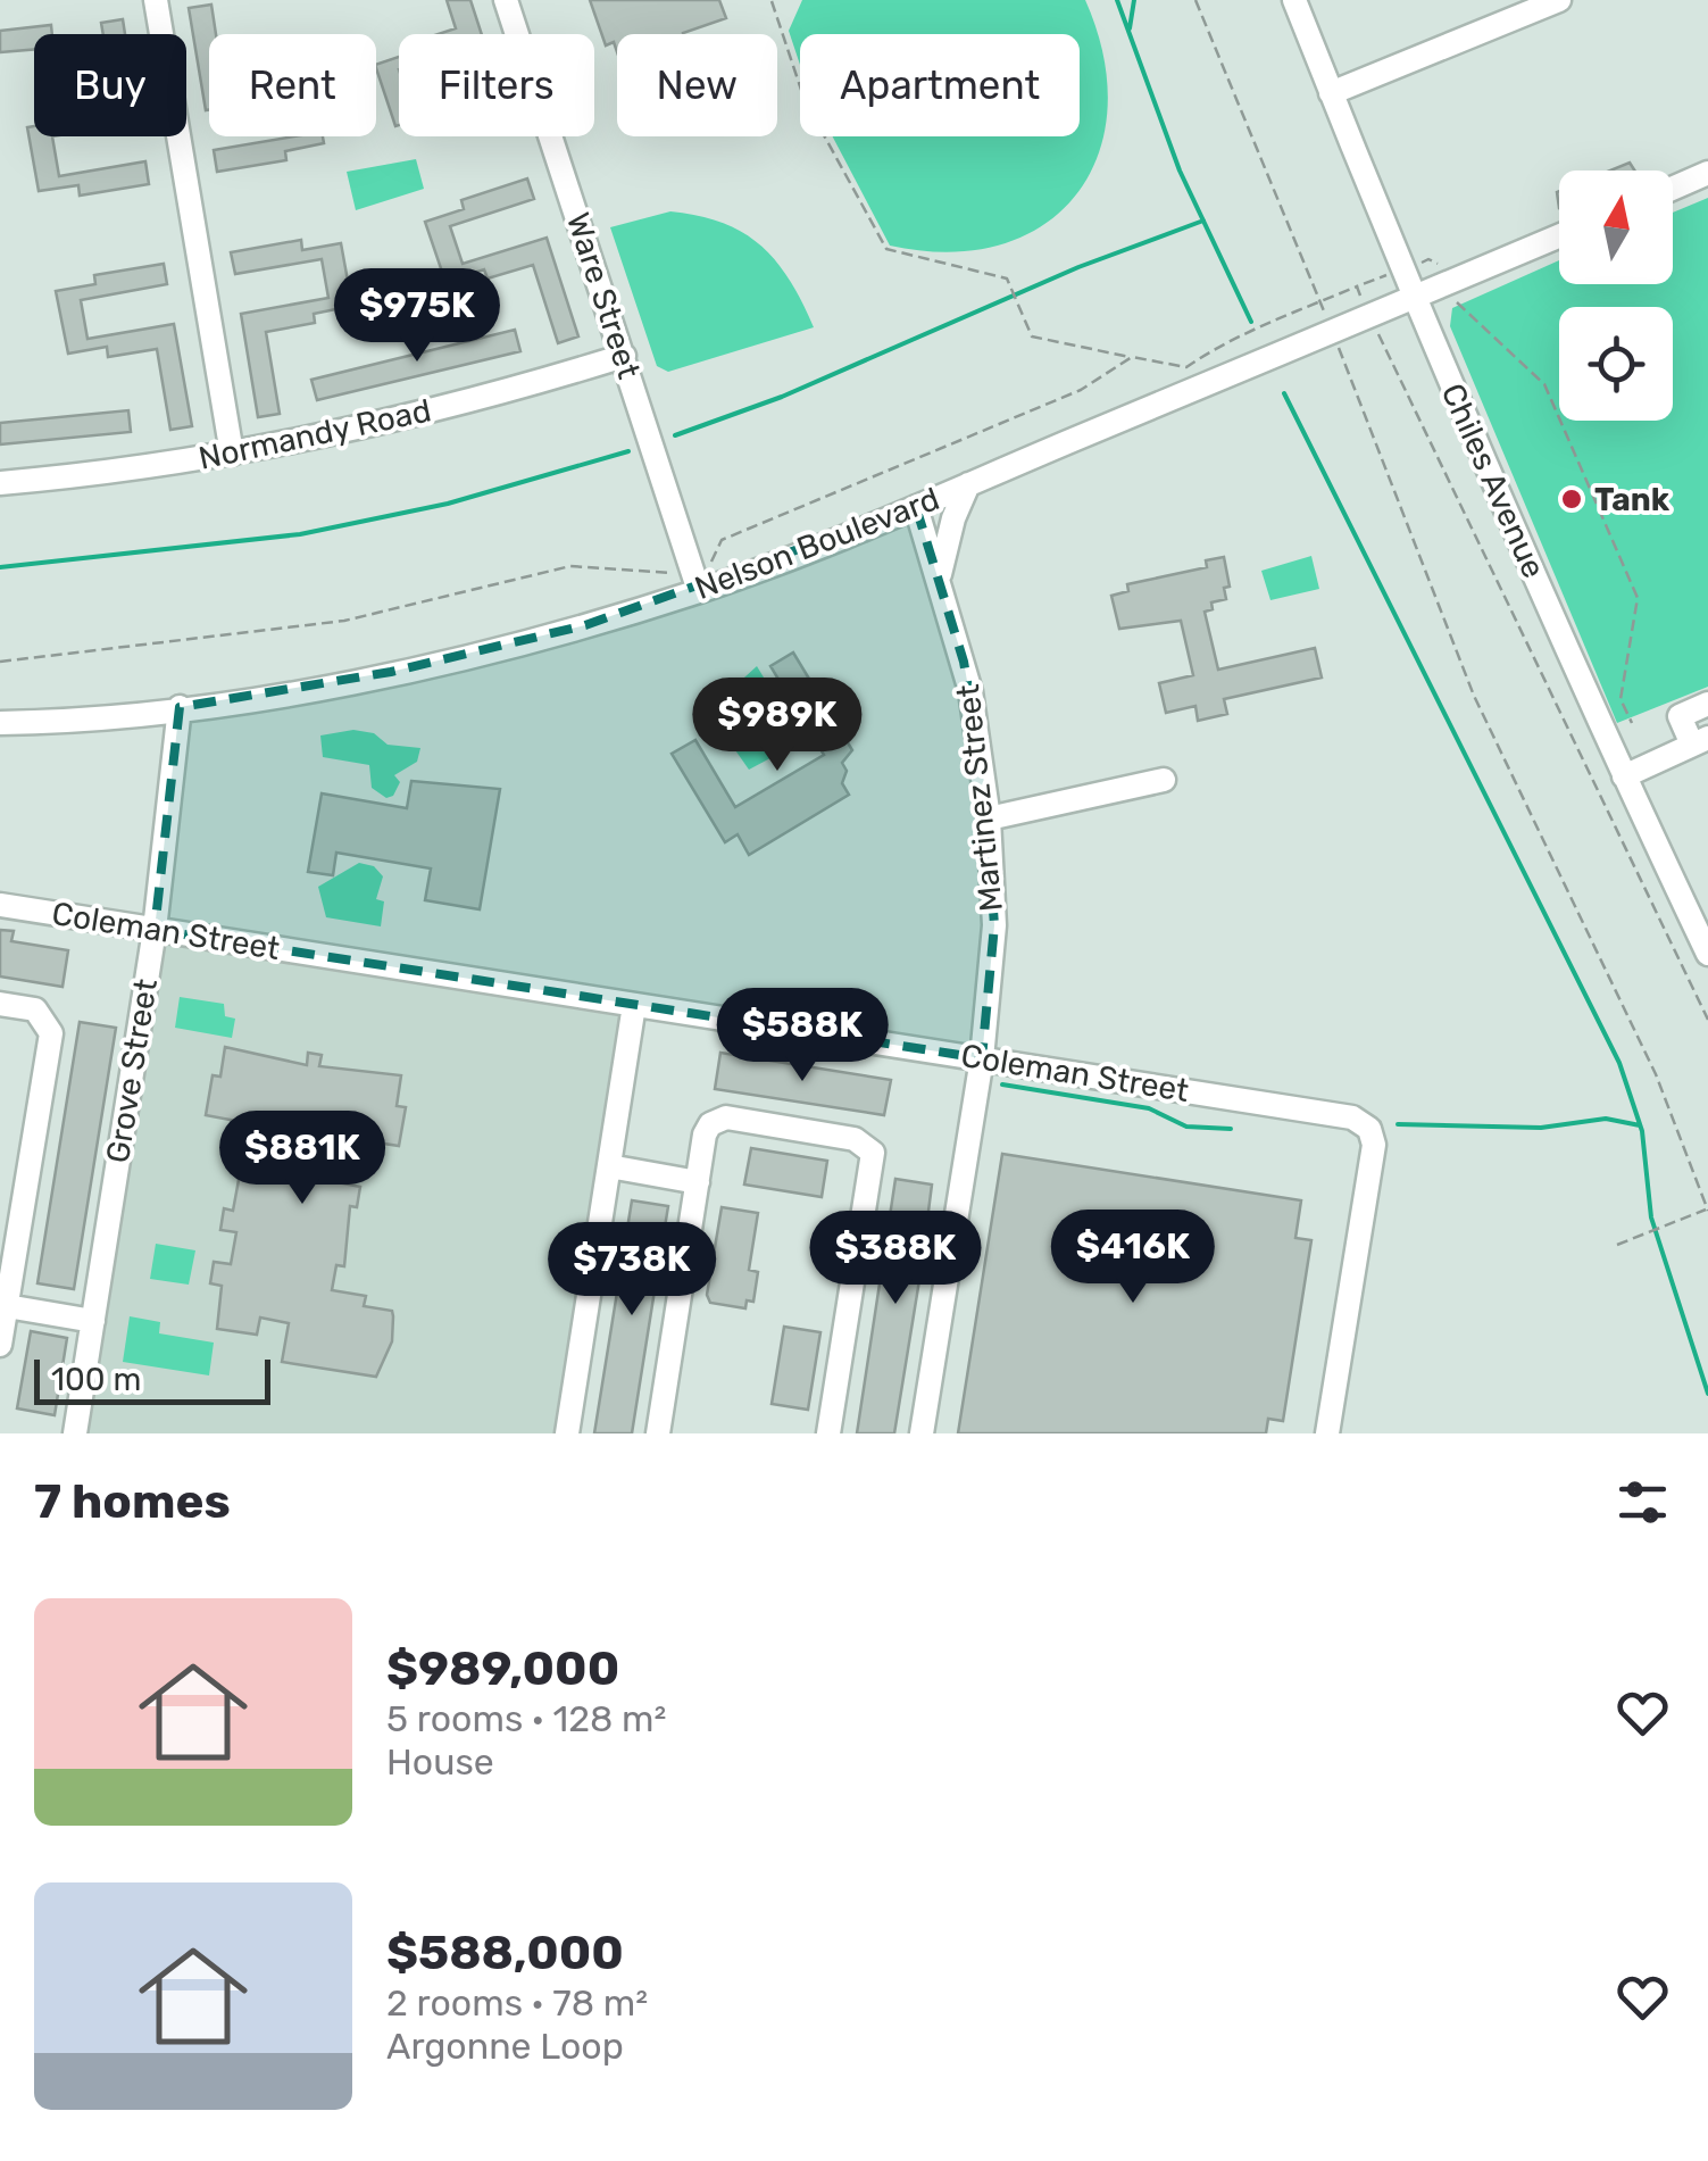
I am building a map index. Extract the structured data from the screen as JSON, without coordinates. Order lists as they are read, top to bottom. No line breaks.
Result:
{"streets":{"street":["Ware Street","Normandy Road","Chiles Avenue","Nelson Boulevard","Martinez Street","Coleman Street","Grove Street"]},"crossings":[["Ware Street","Normandy Road"],["Ware Street","Nelson Boulevard"],["Chiles Avenue","Nelson Boulevard"],["Nelson Boulevard","Martinez Street"],["Nelson Boulevard","Grove Street"],["Martinez Street","Coleman Street"],["Coleman Street","Grove Street"]],"places":["Tank"],"scale_bar":"100 m","north":"top","page":{"chip":["Buy","Rent","Filters","New","Apartment"],"price":["$975K","$989K","$588K","$881K","$416K","$388K","$738K"],"scale":"100 m","heading":"7 homes","list":[{"name":"$989,000","note":"5 rooms · 128 m² · House"},{"name":"$588,000","note":"2 rooms · 78 m² · Argonne Loop"}]}}
